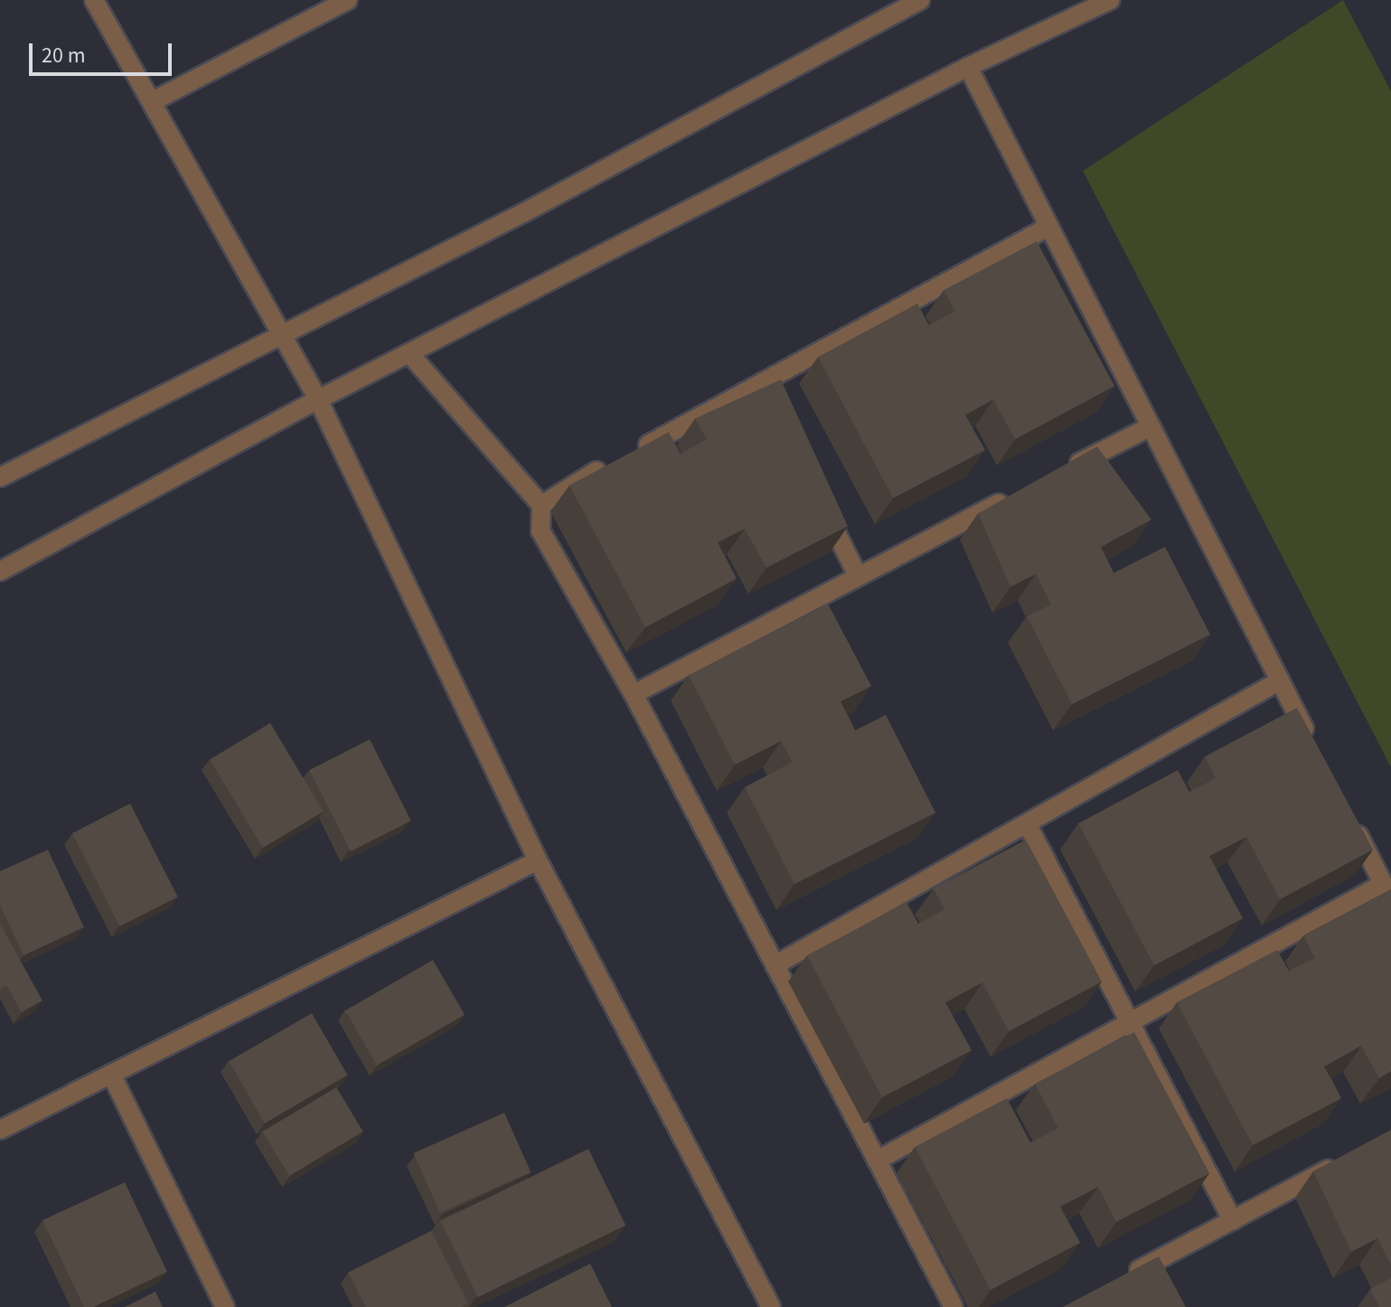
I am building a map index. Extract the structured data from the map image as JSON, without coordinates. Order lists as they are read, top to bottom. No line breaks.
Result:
{"scale_bar":"20 m"}
